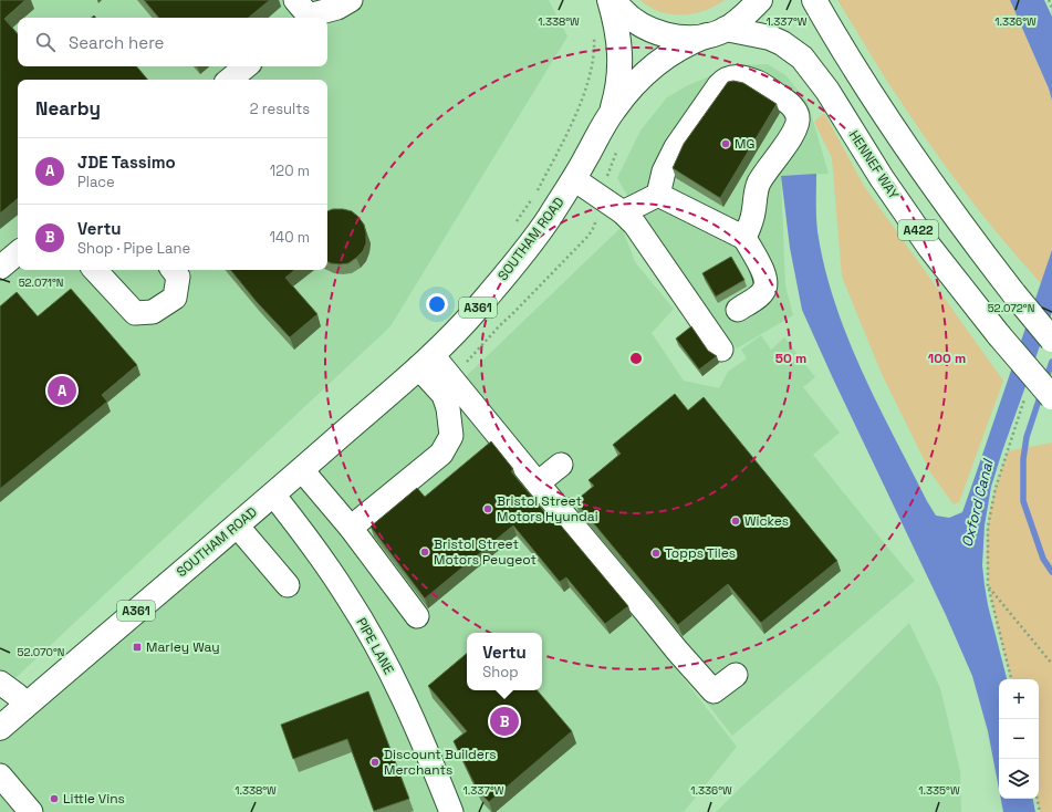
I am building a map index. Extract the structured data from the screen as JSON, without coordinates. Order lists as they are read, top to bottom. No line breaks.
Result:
{"streets":{"main road":["HENNEF WAY","A422","SOUTHAM ROAD","A361"],"street":["PIPE LANE"]},"crossings":[["HENNEF WAY","SOUTHAM ROAD"],["SOUTHAM ROAD","PIPE LANE"]],"water":["Oxford Canal"],"places":{"other":["MG","Bristol Street Motors Hyundai","Wickes","Bristol Street Motors Peugeot","Topps Tiles","Discount Builders Merchants","Little Vins"],"transit":["Marley Way"]},"page":{"search":"Search here","heading":["Nearby","2 results"],"list":[{"mark":"A","name":"JDE Tassimo","note":"Place","value":"120 m"},{"mark":"B","name":"Vertu","note":"Shop · Pipe Lane","value":"140 m"}],"pins":["A","B"],"popup":["Vertu","Shop"],"map_buttons":["+","−"]},"coordinates":["1.338°W","1.337°W","1.336°W","52.071°N","52.072°N","52.070°N","1.335°W"],"rings":["50 m","100 m"]}
